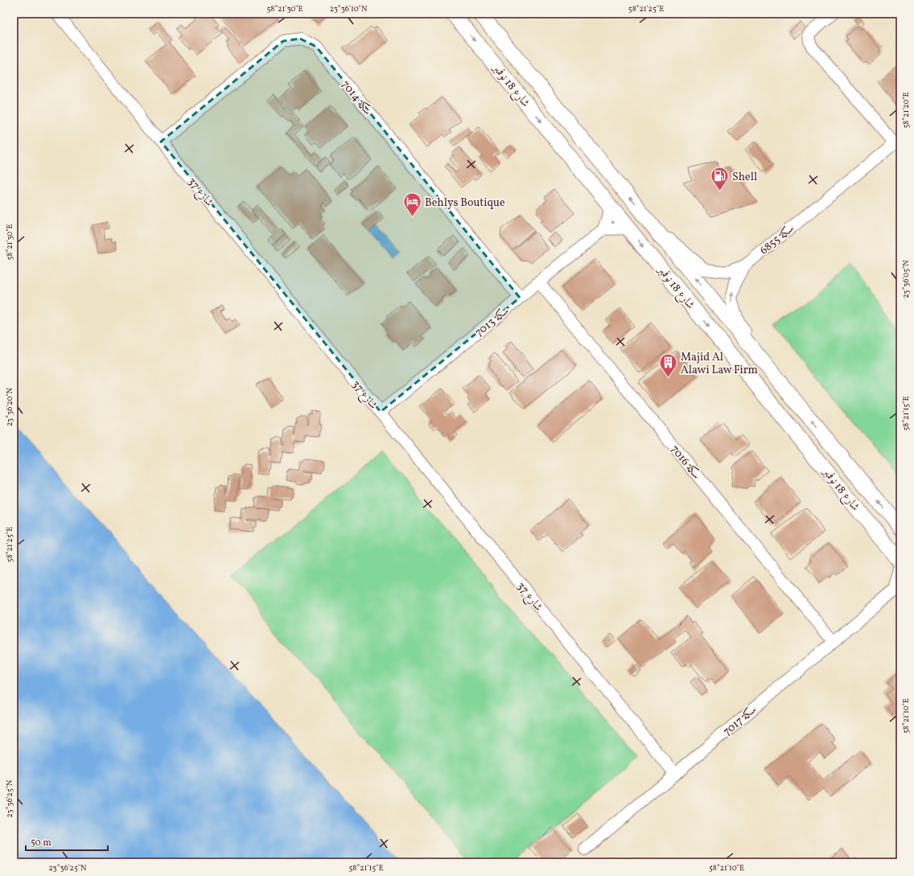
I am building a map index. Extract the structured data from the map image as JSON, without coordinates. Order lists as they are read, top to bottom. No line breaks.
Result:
{"streets":{"main road":["شارع 18 نوفمبر"],"street":["سكة 7014","شارع 37","سكة 6855","سكة 7013","سكة 7016","سكة 7017"]},"crossings":[["شارع 18 نوفمبر","سكة 6855"],["سكة 7014","شارع 37"],["سكة 7014","سكة 7013"],["شارع 37","سكة 7013"],["شارع 37","سكة 7017"],["سكة 7013","سكة 7016"],["سكة 7016","سكة 7017"]],"places":{"fuel station":["Shell"],"hotel":["Behlys Boutique"],"building":["Majid Al Alawi Law Firm"]},"scale_bar":"50 m","coordinates":["58°21'30\"E","23°36'10\"N","58°21'25\"E","58°21'20\"E","23°36'05\"N","23°36'20\"N","58°21'15\"E","58°21'10\"E","23°36'25\"N"]}
